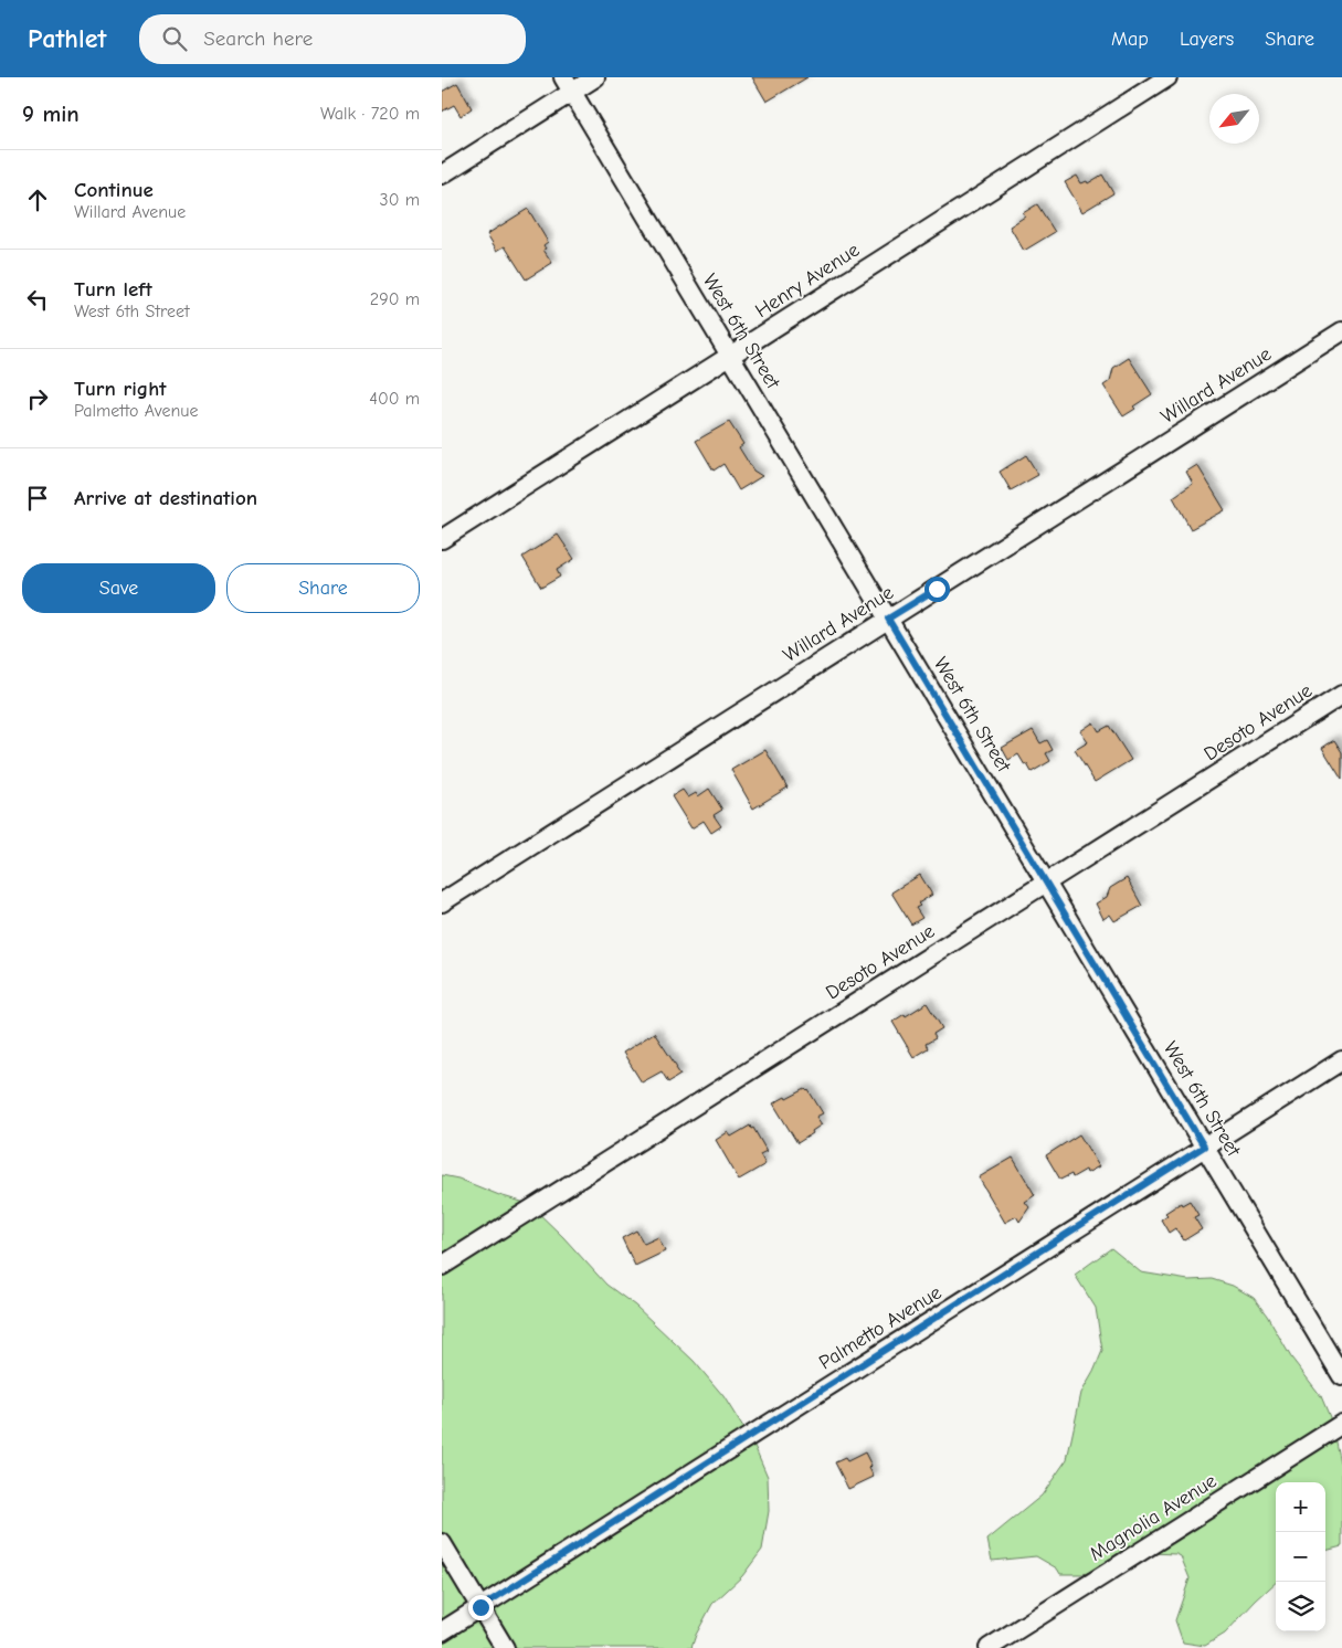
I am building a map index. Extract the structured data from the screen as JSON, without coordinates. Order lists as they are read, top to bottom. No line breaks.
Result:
{"streets":{"street":["Henry Avenue","West 6th Street","Willard Avenue","Desoto Avenue","Palmetto Avenue","Magnolia Avenue"]},"crossings":[["Henry Avenue","West 6th Street"],["West 6th Street","Willard Avenue"],["West 6th Street","Desoto Avenue"],["West 6th Street","Palmetto Avenue"]],"north":"bottom left","page":{"header":"Pathlet","search":"Search here","nav":["Map","Layers","Share"],"heading":["9 min","Walk · 720 m"],"list":[["Continue","Willard Avenue","30 m"],["Turn left","West 6th Street","290 m"],["Turn right","Palmetto Avenue","400 m"],"Arrive at destination"],"buttons":["Save","Share"],"map_buttons":["+","−"]}}
